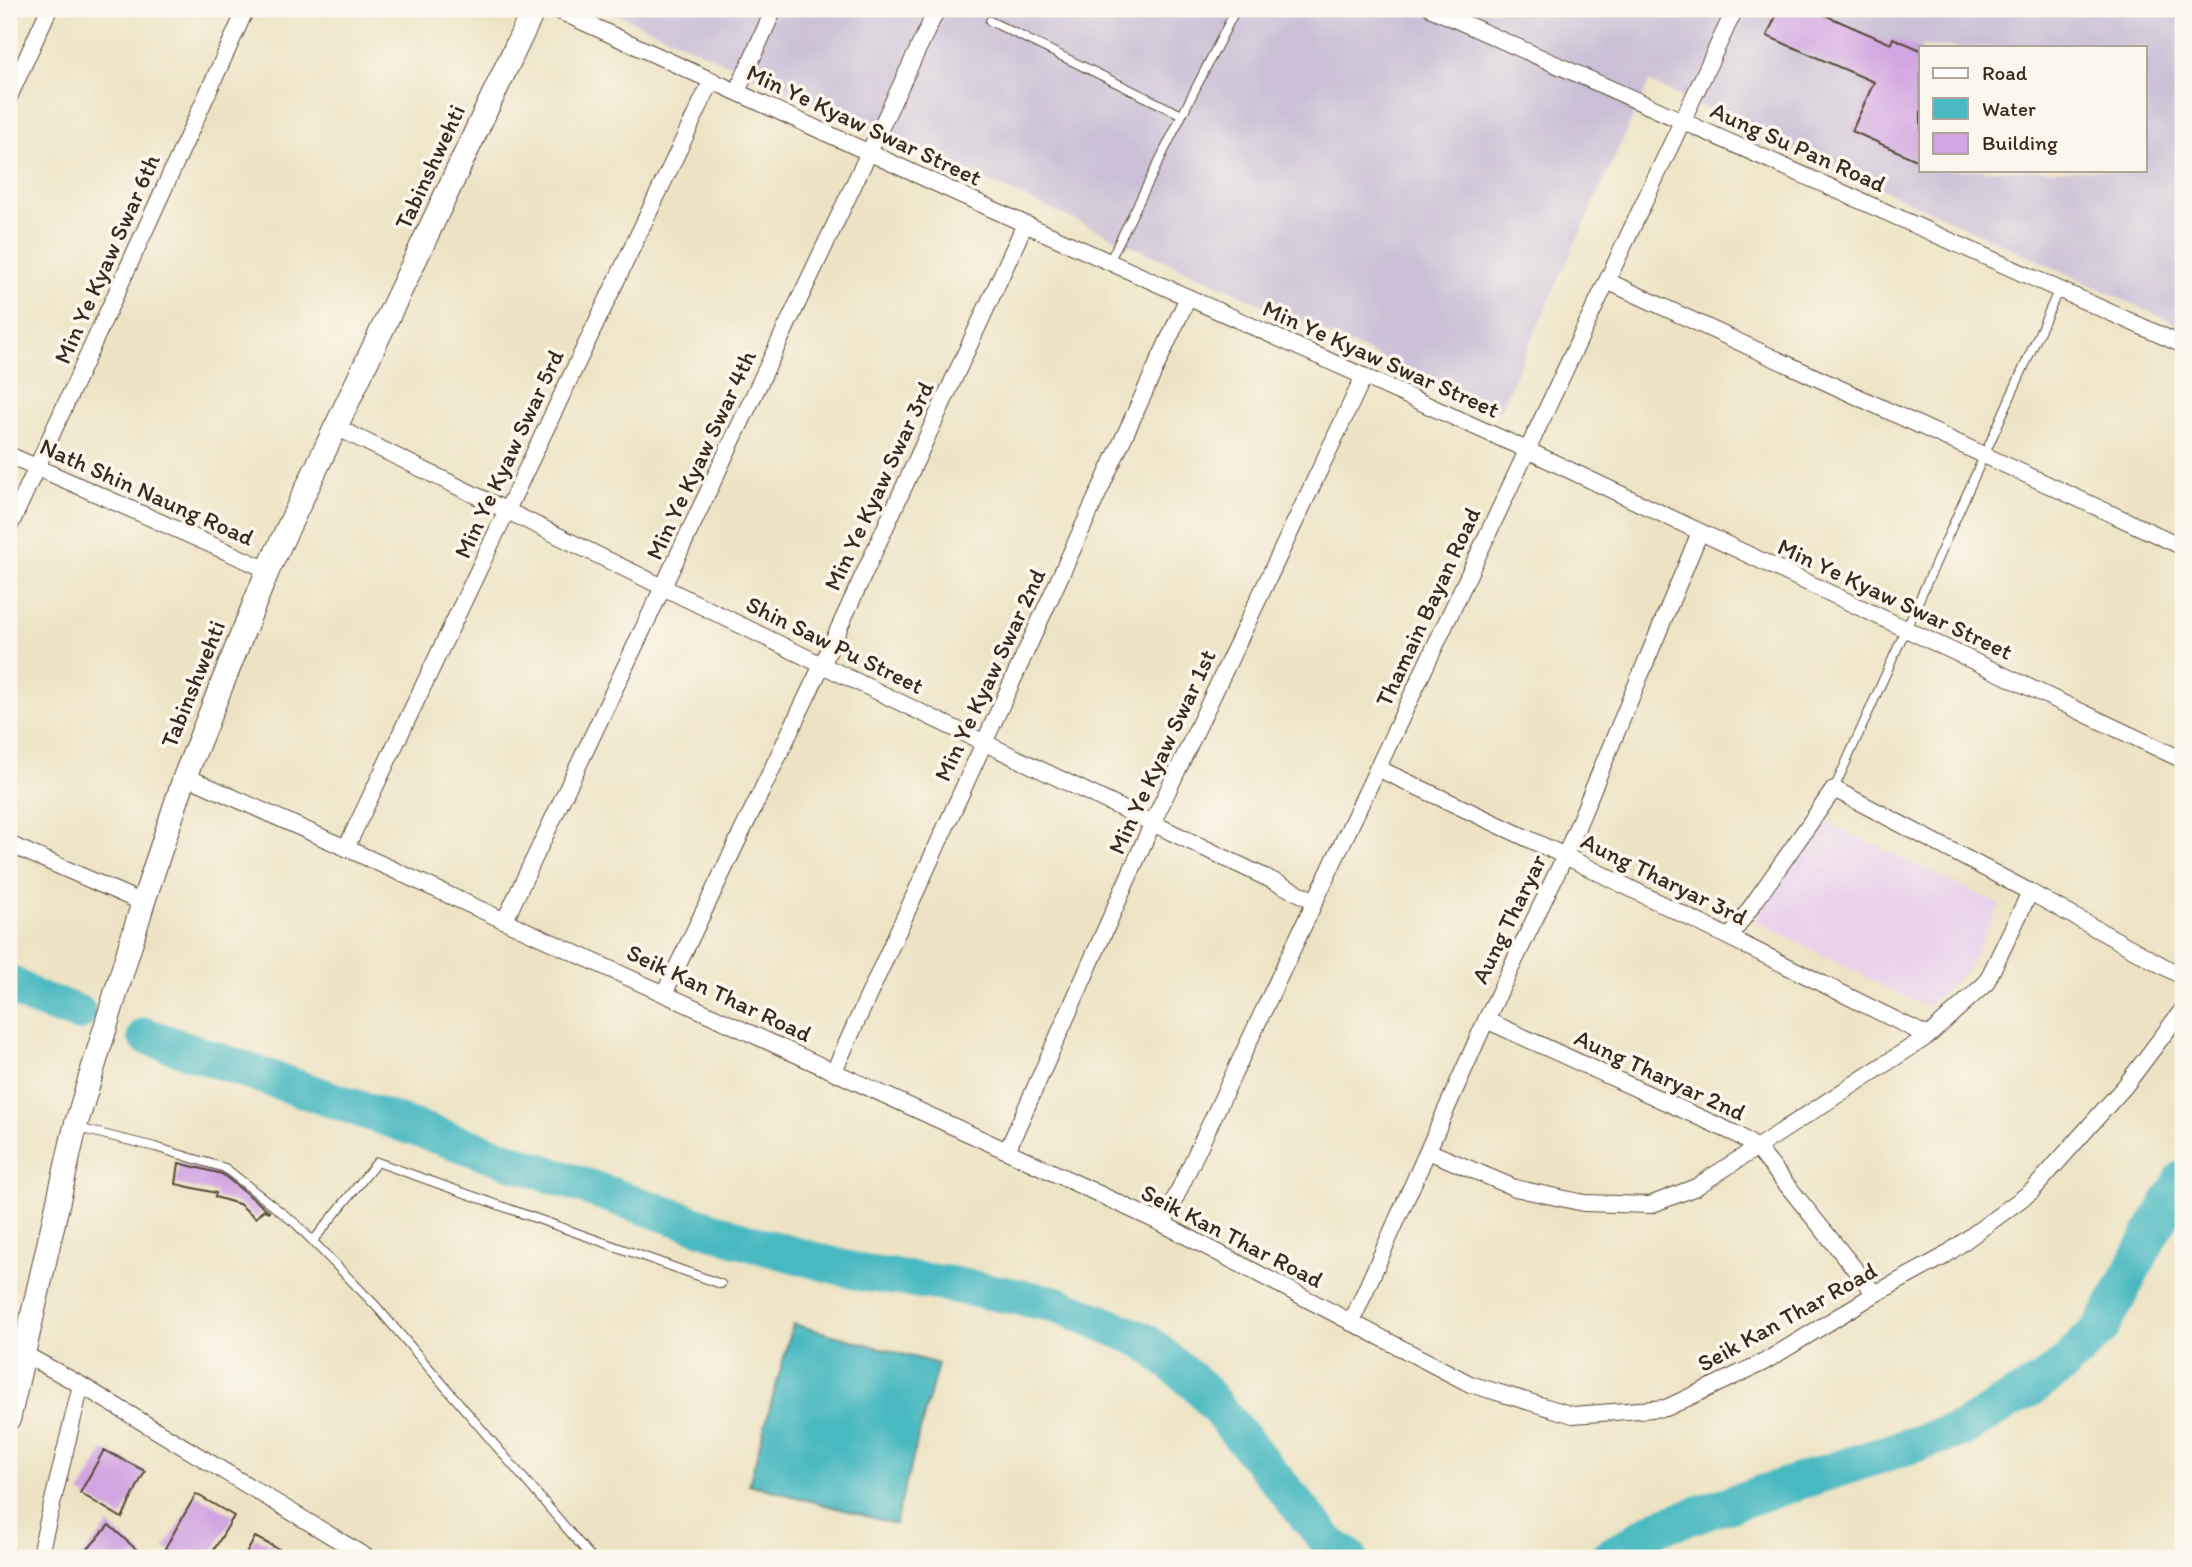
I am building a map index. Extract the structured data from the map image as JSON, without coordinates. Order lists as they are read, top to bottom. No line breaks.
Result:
{"streets":{"main road":["Tabinshwehti"],"street":["Min Ye Kyaw Swar Street","Aung Su Pan Road","Min Ye Kyaw Swar 6th","Min Ye Kyaw Swar 5rd","Min Ye Kyaw Swar 4th","Min Ye Kyaw Swar 3rd","Nath Shin Naung Road","Thamain Bayan Road","Shin Saw Pu Street","Min Ye Kyaw Swar 2nd","Min Ye Kyaw Swar 1st","Aung Tharyar 3rd","Aung Tharyar","Seik Kan Thar Road","Aung Tharyar 2nd"]},"crossings":[["Min Ye Kyaw Swar Street","Min Ye Kyaw Swar 5rd"],["Min Ye Kyaw Swar Street","Min Ye Kyaw Swar 4th"],["Min Ye Kyaw Swar Street","Min Ye Kyaw Swar 3rd"],["Min Ye Kyaw Swar Street","Thamain Bayan Road"],["Min Ye Kyaw Swar Street","Min Ye Kyaw Swar 2nd"],["Min Ye Kyaw Swar Street","Min Ye Kyaw Swar 1st"],["Min Ye Kyaw Swar Street","Aung Tharyar"],["Aung Su Pan Road","Thamain Bayan Road"],["Tabinshwehti","Nath Shin Naung Road"],["Tabinshwehti","Shin Saw Pu Street"],["Tabinshwehti","Seik Kan Thar Road"],["Min Ye Kyaw Swar 6th","Nath Shin Naung Road"],["Min Ye Kyaw Swar 5rd","Shin Saw Pu Street"],["Min Ye Kyaw Swar 5rd","Seik Kan Thar Road"],["Min Ye Kyaw Swar 4th","Shin Saw Pu Street"],["Min Ye Kyaw Swar 4th","Seik Kan Thar Road"],["Min Ye Kyaw Swar 3rd","Shin Saw Pu Street"],["Min Ye Kyaw Swar 3rd","Seik Kan Thar Road"],["Thamain Bayan Road","Shin Saw Pu Street"],["Thamain Bayan Road","Aung Tharyar 3rd"],["Thamain Bayan Road","Seik Kan Thar Road"],["Shin Saw Pu Street","Min Ye Kyaw Swar 2nd"],["Shin Saw Pu Street","Min Ye Kyaw Swar 1st"],["Min Ye Kyaw Swar 2nd","Seik Kan Thar Road"],["Min Ye Kyaw Swar 1st","Seik Kan Thar Road"],["Aung Tharyar 3rd","Aung Tharyar"],["Aung Tharyar","Seik Kan Thar Road"],["Aung Tharyar","Aung Tharyar 2nd"],["Seik Kan Thar Road","Aung Tharyar 2nd"]],"legend":["Road","Water","Building"]}
